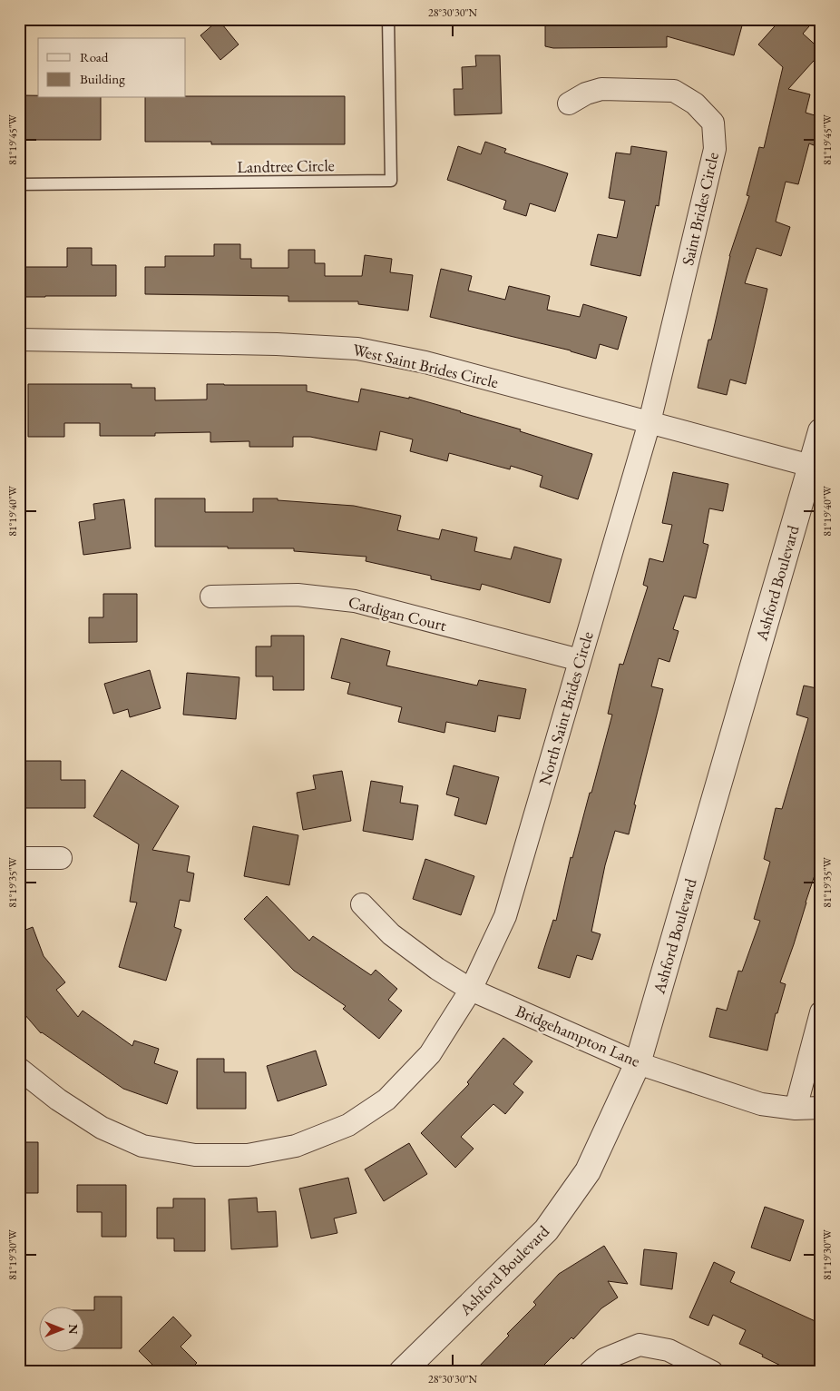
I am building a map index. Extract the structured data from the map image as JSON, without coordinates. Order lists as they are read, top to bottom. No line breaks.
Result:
{"streets":{"street":["Saint Brides Circle","West Saint Brides Circle","Ashford Boulevard","Cardigan Court","North Saint Brides Circle","Bridgehampton Lane"],"lane":["Landtree Circle"]},"crossings":[["Saint Brides Circle","West Saint Brides Circle"],["Saint Brides Circle","North Saint Brides Circle"],["West Saint Brides Circle","Ashford Boulevard"],["West Saint Brides Circle","North Saint Brides Circle"],["Ashford Boulevard","Bridgehampton Lane"],["Cardigan Court","North Saint Brides Circle"],["North Saint Brides Circle","Bridgehampton Lane"]],"legend":["Road","Building"],"north":"right","coordinates":["28°30'30\"N","81°19'45\"W","81°19'40\"W","81°19'35\"W","81°19'30\"W"]}
